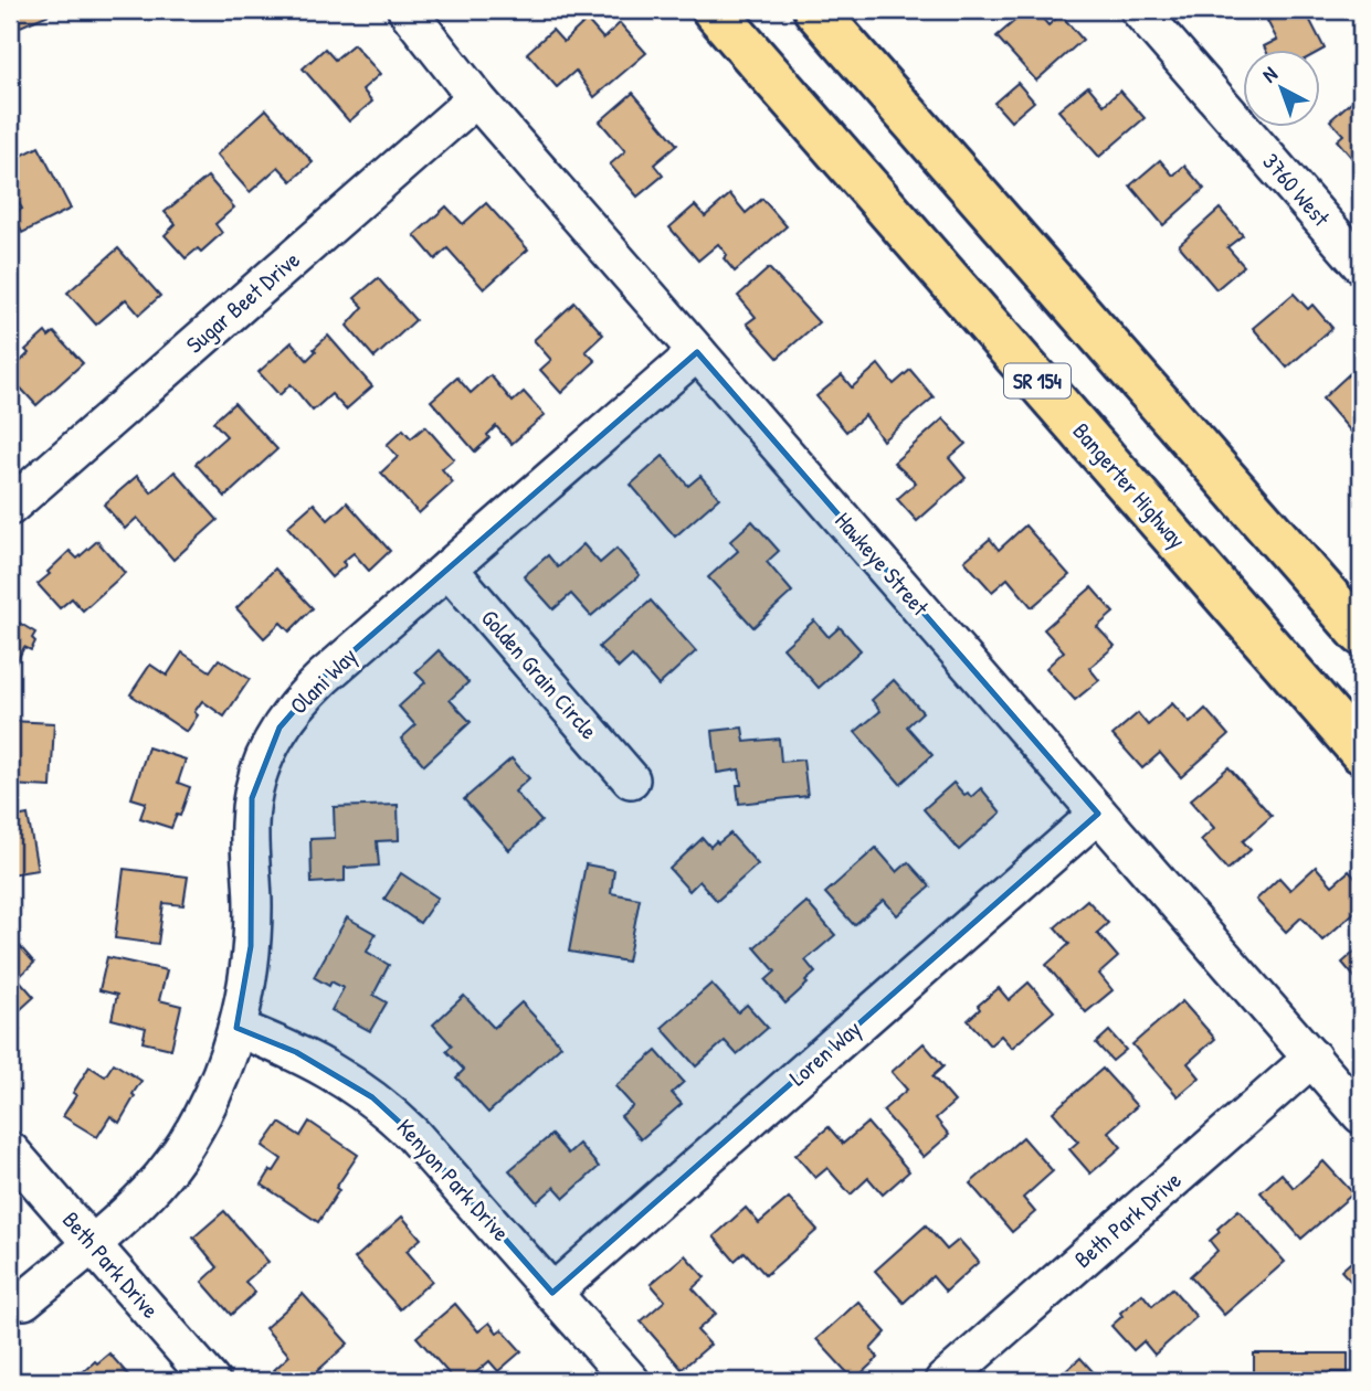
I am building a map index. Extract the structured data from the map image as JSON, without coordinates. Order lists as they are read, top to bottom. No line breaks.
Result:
{"streets":{"highway":["SR 154","Bangerter Highway"],"street":["3760 West","Sugar Beet Drive","Hawkeye Street","Golden Grain Circle","Olani Way","Loren Way","Kenyon Park Drive","Beth Park Drive"]},"crossings":[["Sugar Beet Drive","Hawkeye Street"],["Hawkeye Street","Olani Way"],["Hawkeye Street","Loren Way"],["Hawkeye Street","Beth Park Drive"],["Golden Grain Circle","Olani Way"],["Olani Way","Kenyon Park Drive"],["Olani Way","Beth Park Drive"],["Loren Way","Kenyon Park Drive"]],"north":"top left"}
